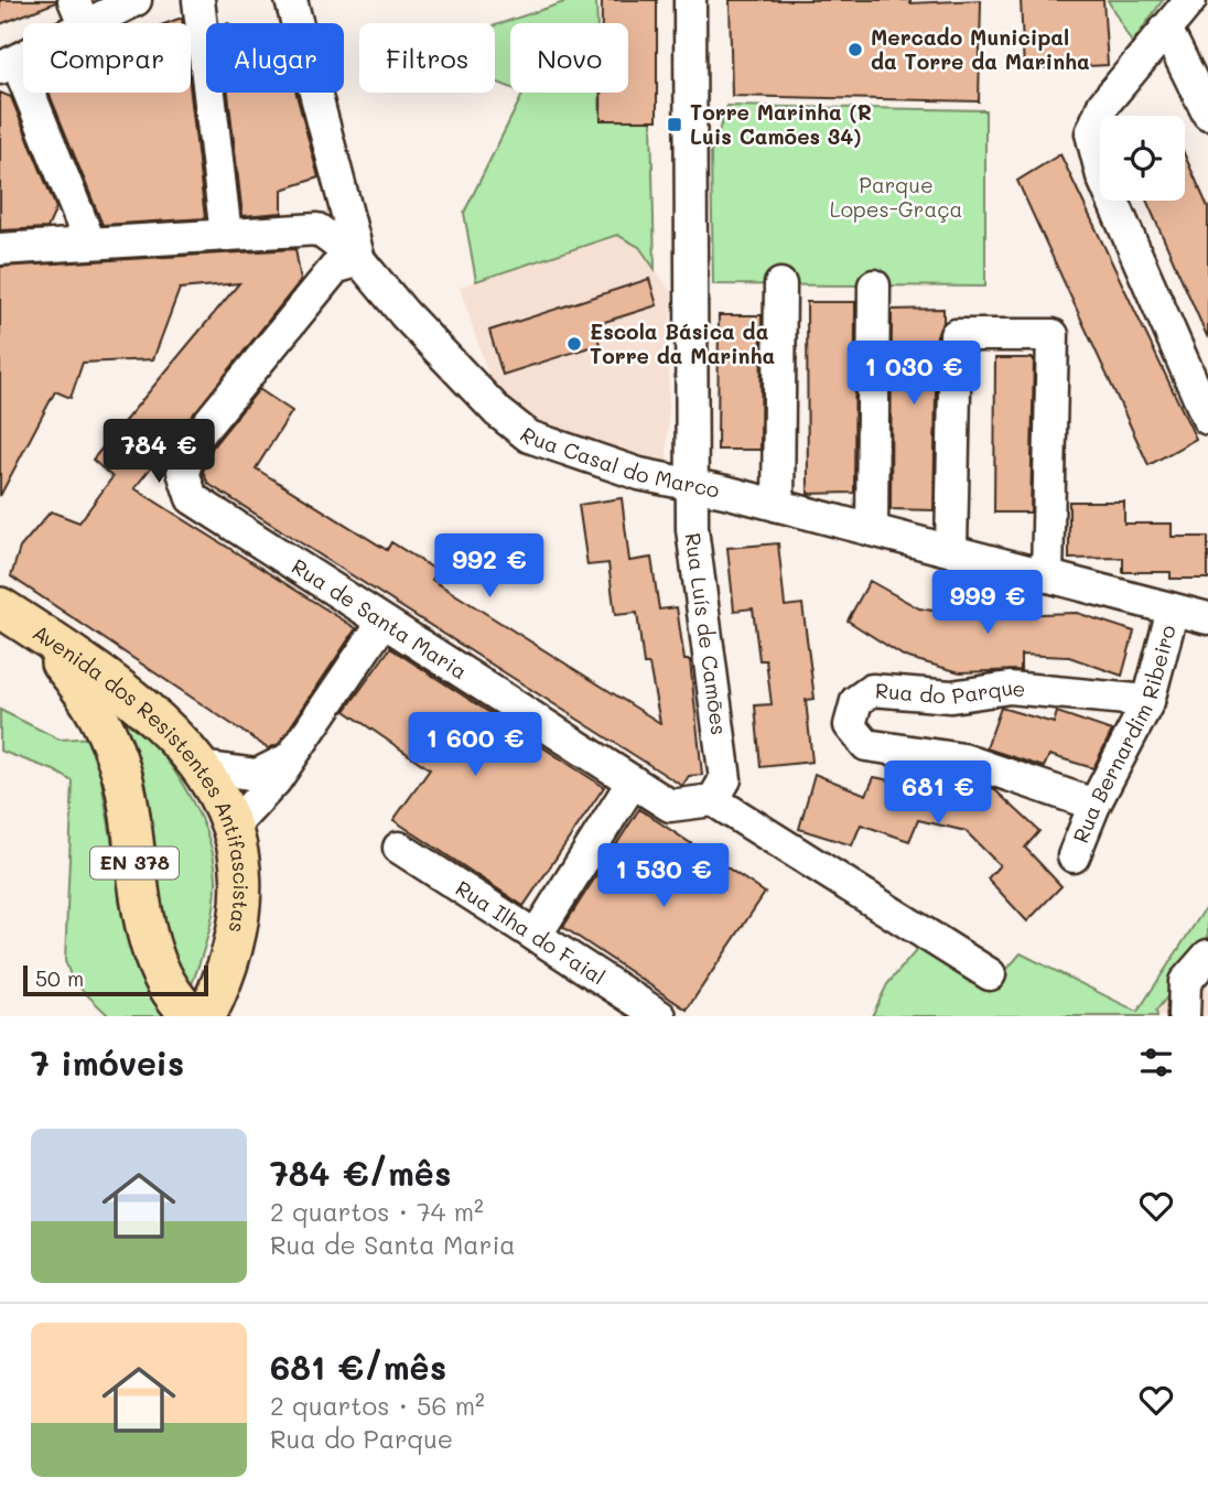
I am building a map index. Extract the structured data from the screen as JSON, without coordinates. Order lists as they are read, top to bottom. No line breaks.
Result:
{"streets":{"main road":["Avenida dos Resistentes Antifascistas","EN 378"],"street":["Rua Casal do Marco","Rua de Santa Maria","Rua Luís de Camões","Rua do Parque","Rua Bernardim Ribeiro","Rua Ilha do Faial"]},"crossings":[["Rua Casal do Marco","Rua de Santa Maria"],["Rua Casal do Marco","Rua Luís de Camões"],["Rua Casal do Marco","Rua Bernardim Ribeiro"],["Rua de Santa Maria","Rua Luís de Camões"],["Rua do Parque","Rua Bernardim Ribeiro"],["Avenida dos Resistentes Antifascistas","EN 378"]],"parks":["Parque Lopes-Graça"],"places":{"other":["Mercado Municipal da Torre da Marinha","Escola Básica da Torre da Marinha"],"transit":["Torre Marinha (R Luis Camões 34)"]},"scale_bar":"50 m","page":{"chip":["Comprar","Alugar","Filtros","Novo"],"price":["1 030 €","784 €","992 €","999 €","1 600 €","681 €","1 530 €"],"scale":"50 m","heading":"7 imóveis","list":[{"name":"784 €/mês","note":"2 quartos · 74 m² · Rua de Santa Maria"},{"name":"681 €/mês","note":"2 quartos · 56 m² · Rua do Parque"}]}}
